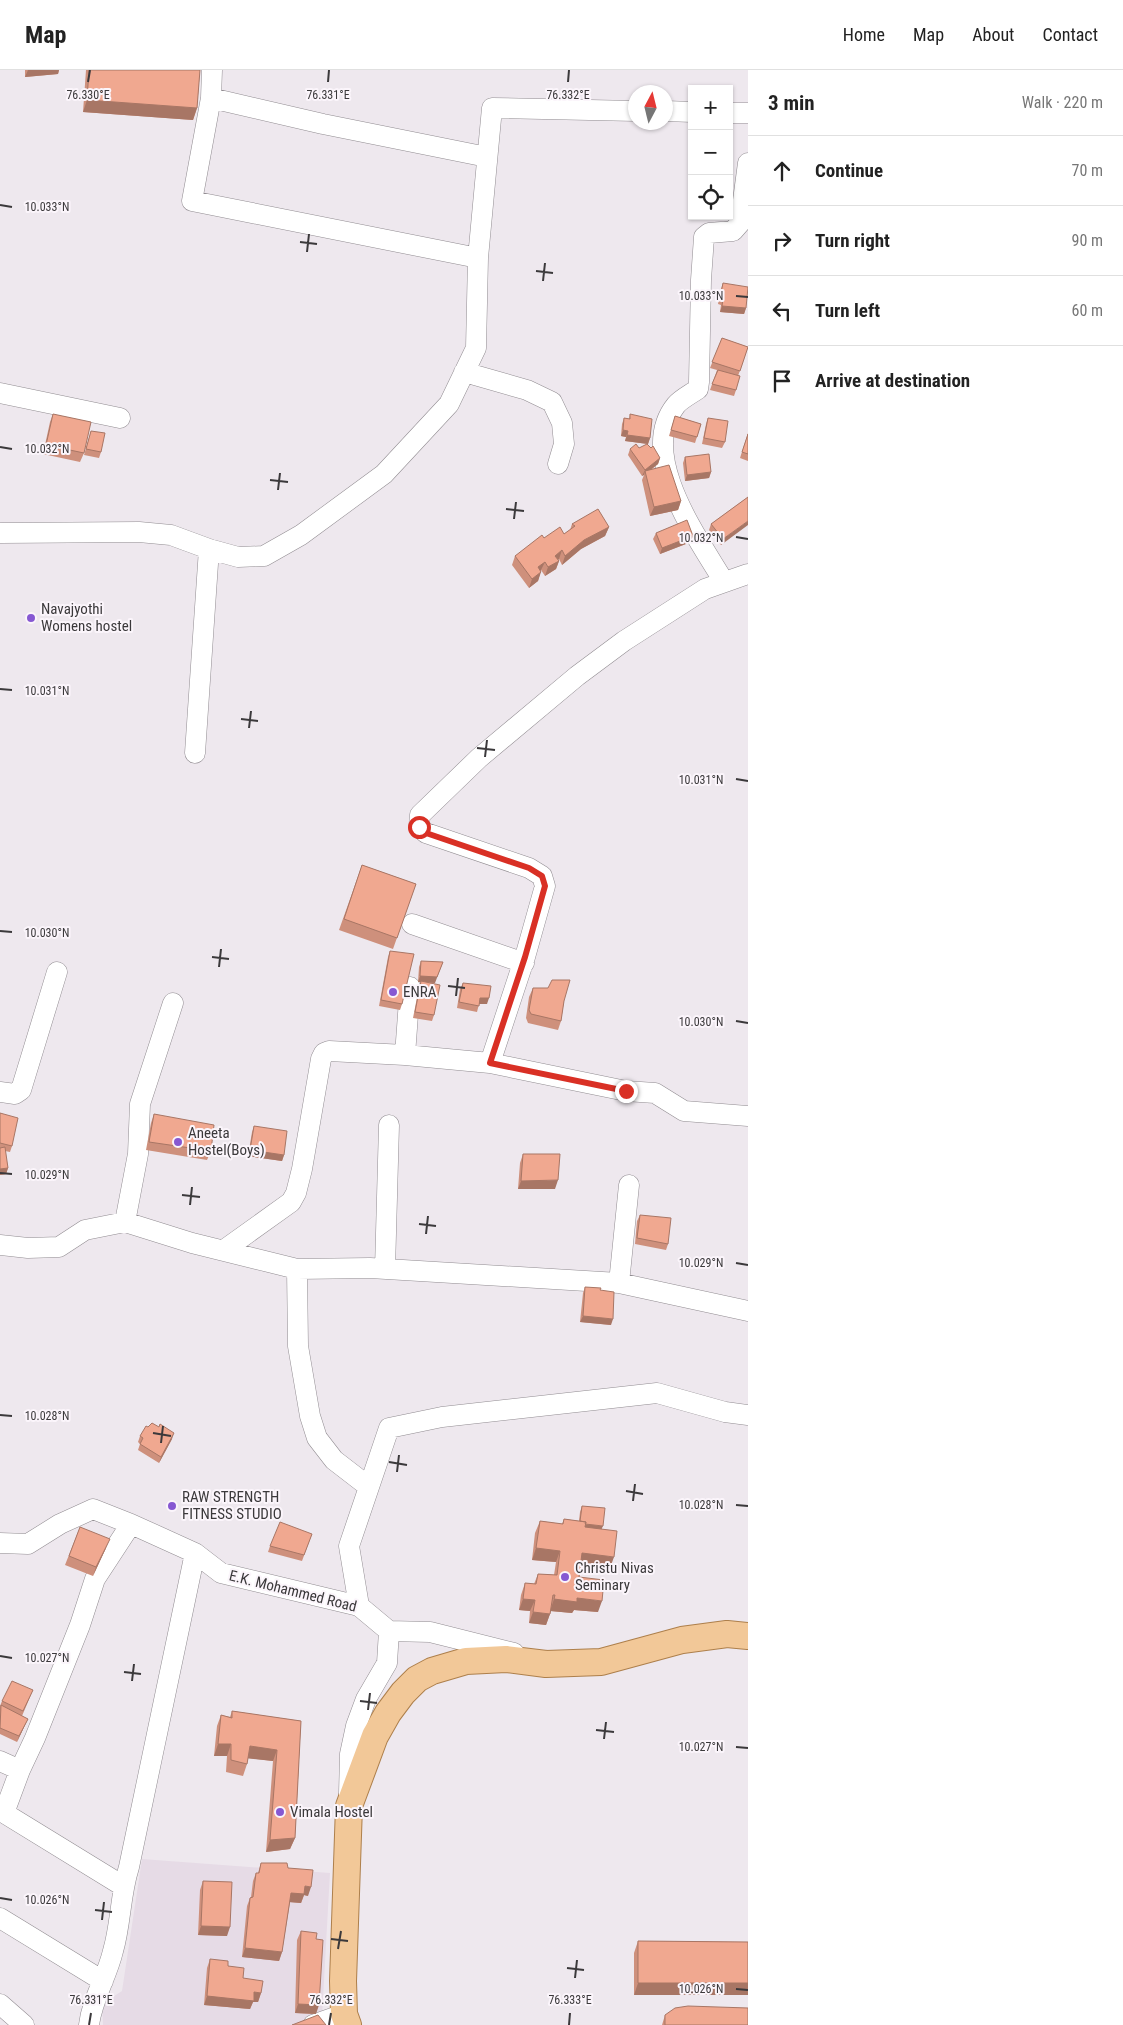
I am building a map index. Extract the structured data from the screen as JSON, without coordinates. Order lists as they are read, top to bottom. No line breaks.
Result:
{"streets":{"street":["E.K. Mohammed Road"]},"places":["Navajyothi Womens hostel","ENRA","Aneeta Hostel(Boys)","RAW STRENGTH FITNESS STUDIO","Christu Nivas Seminary","Vimala Hostel"],"north":"top","page":{"header":"Map","nav":["Home","Map","About","Contact"],"heading":["3 min","Walk · 220 m"],"map_buttons":["+","−"],"list":[["Continue","70 m"],["Turn right","90 m"],["Turn left","60 m"],"Arrive at destination"]},"coordinates":["76.330°E","76.331°E","76.332°E","10.033°N","10.032°N","10.031°N","10.030°N","10.029°N","10.028°N","10.027°N","10.026°N","76.333°E"]}
